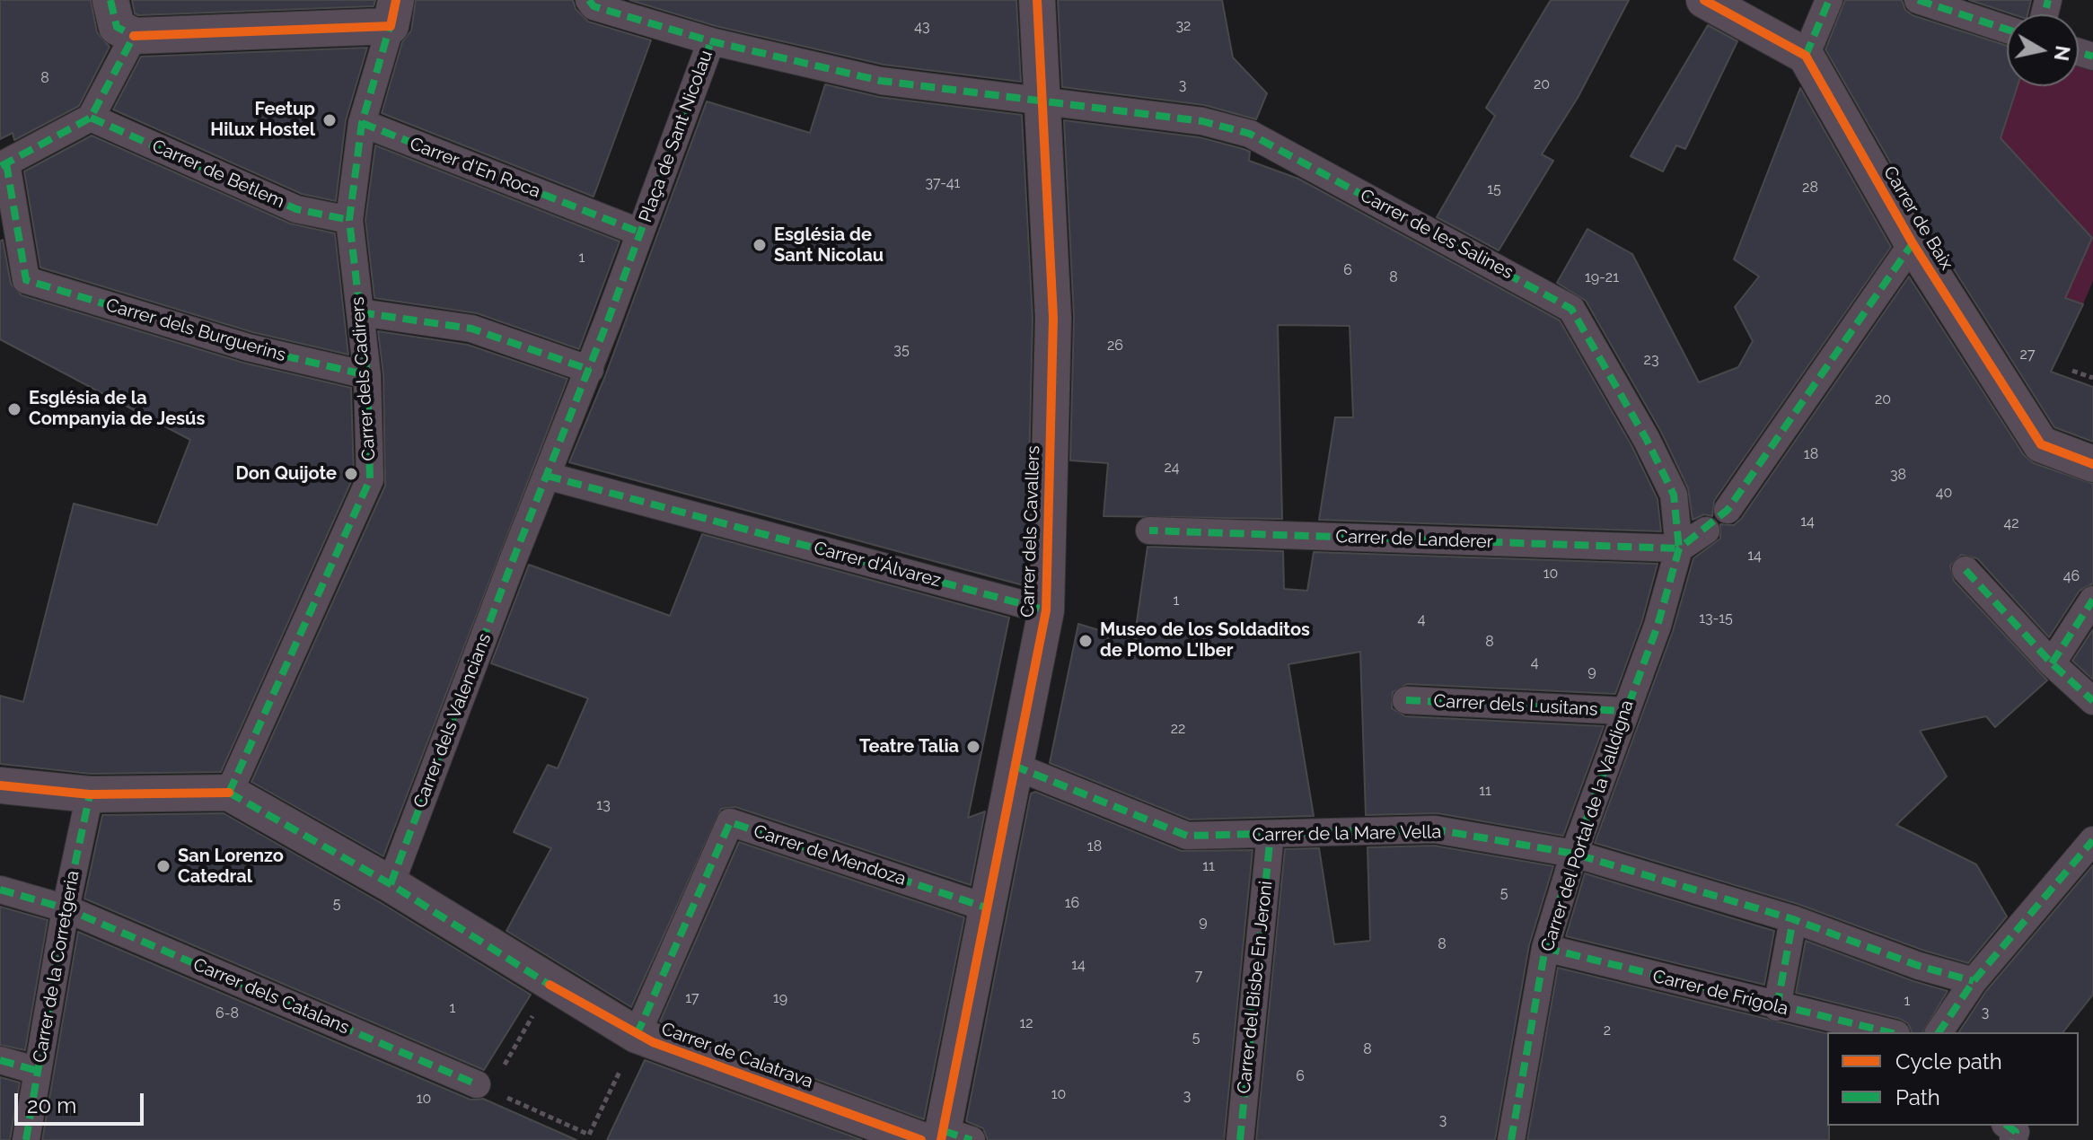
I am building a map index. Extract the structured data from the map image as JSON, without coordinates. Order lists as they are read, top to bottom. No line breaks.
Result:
{"streets":{"street":["Plaça de Sant Nicolau","Carrer d'En Roca","Carrer de Betlem","Carrer de Baix","Carrer de les Salines","Carrer dels Burguerins","Carrer dels Cadirers","Carrer dels Cavallers","Carrer de Landerer","Carrer d'Álvarez","Carrer dels Lusitans","Carrer dels Valencians","Carrer del Portal de la Valldigna","Carrer de la Mare Vella","Carrer de Mendoza","Carrer de la Corretgeria","Carrer del Bisbe En Jeroni","Carrer de Frígola","Carrer dels Catalans","Carrer de Calatrava"]},"crossings":[["Plaça de Sant Nicolau","Carrer d'En Roca"],["Plaça de Sant Nicolau","Carrer de les Salines"],["Plaça de Sant Nicolau","Carrer dels Cavallers"],["Plaça de Sant Nicolau","Carrer d'Álvarez"],["Plaça de Sant Nicolau","Carrer dels Valencians"],["Carrer d'En Roca","Carrer dels Cadirers"],["Carrer de Betlem","Carrer dels Cadirers"],["Carrer de les Salines","Carrer dels Cavallers"],["Carrer de les Salines","Carrer de Landerer"],["Carrer de les Salines","Carrer del Portal de la Valldigna"],["Carrer dels Burguerins","Carrer dels Cadirers"],["Carrer dels Cadirers","Carrer de Calatrava"],["Carrer dels Cavallers","Carrer d'Álvarez"],["Carrer dels Cavallers","Carrer de la Mare Vella"],["Carrer dels Cavallers","Carrer de Mendoza"],["Carrer dels Cavallers","Carrer de Calatrava"],["Carrer de Landerer","Carrer del Portal de la Valldigna"],["Carrer d'Álvarez","Carrer dels Valencians"],["Carrer dels Lusitans","Carrer del Portal de la Valldigna"],["Carrer dels Valencians","Carrer de Calatrava"],["Carrer del Portal de la Valldigna","Carrer de la Mare Vella"],["Carrer del Portal de la Valldigna","Carrer de Frígola"],["Carrer de la Mare Vella","Carrer del Bisbe En Jeroni"],["Carrer de Mendoza","Carrer de Calatrava"],["Carrer de la Corretgeria","Carrer dels Catalans"]],"places":["Feetup Hilux Hostel","Església de Sant Nicolau","Església de la Companyia de Jesús","Don Quijote","Museo de los Soldaditos de Plomo L'Iber","Teatre Talia","San Lorenzo Catedral"],"house_numbers":["32","43","8","20","3","37-41","28","15","1","6","8","19-21","26","35","27","23","20","18","24","38","40","14","42","14","10","46","1","13-15","4","8","4","9","22","11","13","18","11","5","16","5","9","8","14","7","17","19","1","1","3","6-8","12","2","5","8","6","10","3","10","3"],"legend":["Cycle path","Path"],"scale_bar":"20 m","north":"right"}
